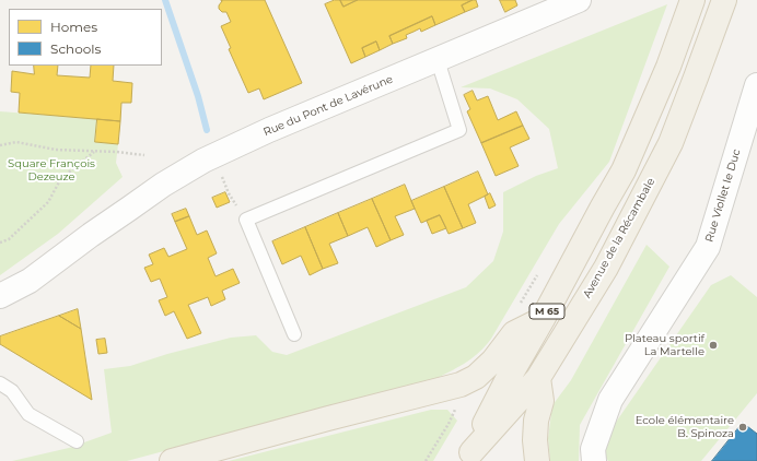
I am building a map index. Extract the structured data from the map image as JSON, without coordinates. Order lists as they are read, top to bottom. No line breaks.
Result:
{"streets":{"main road":["Avenue de la Récambale","M 65"],"street":["Rue du Pont de Lavérune","Rue Viollet le Duc"]},"parks":["Square François Dezeuze"],"places":["Plateau sportif La Martelle","Ecole élémentaire B. Spinoza"],"legend":["Homes","Schools"]}
